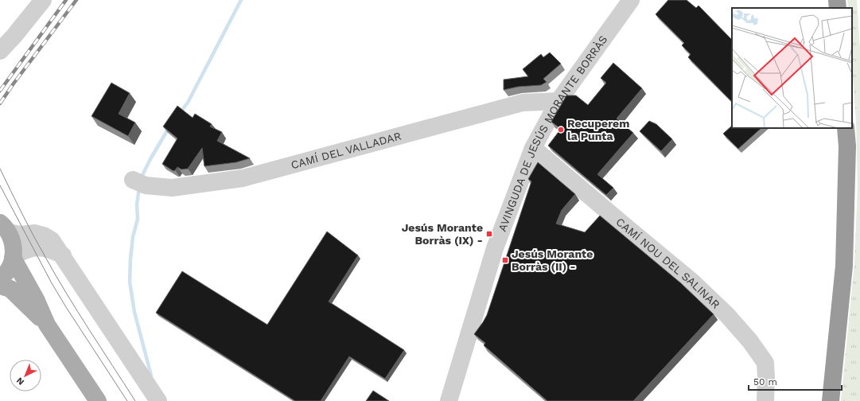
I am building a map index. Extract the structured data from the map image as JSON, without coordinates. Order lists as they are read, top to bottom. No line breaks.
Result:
{"streets":{"street":["AVINGUDA DE JESÚS MORANTE BORRÀS","CAMÍ DEL VALLADAR","CAMÍ NOU DEL SALINAR"]},"crossings":[["AVINGUDA DE JESÚS MORANTE BORRÀS","CAMÍ DEL VALLADAR"],["AVINGUDA DE JESÚS MORANTE BORRÀS","CAMÍ NOU DEL SALINAR"]],"places":{"other":["Recuperem la Punta"],"transit":["Jesús Morante Borràs (IX) -","Jesús Morante Borràs (II) -"]},"scale_bar":"50 m","north":"bottom left"}
